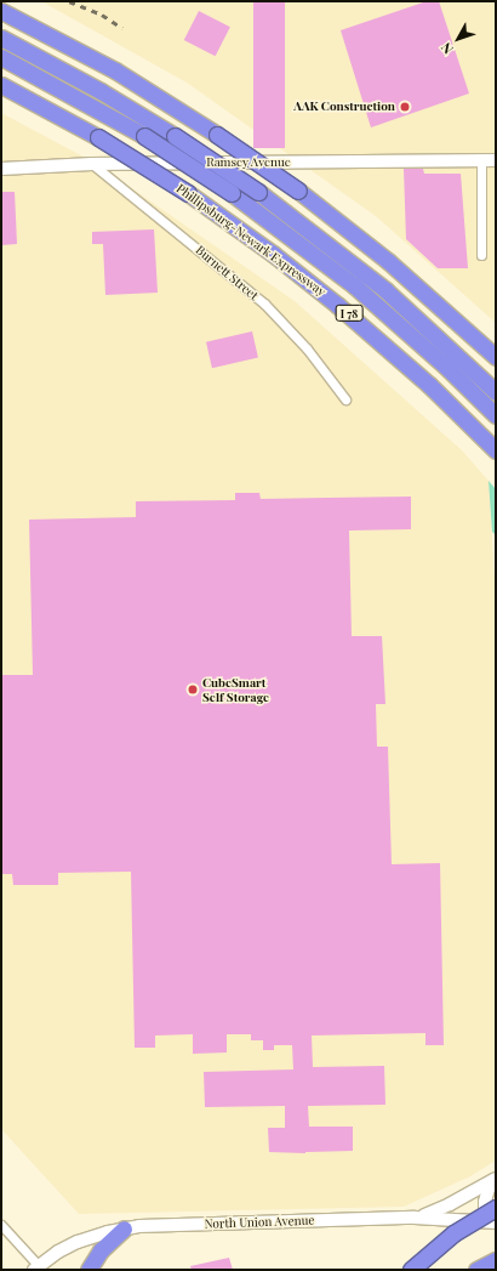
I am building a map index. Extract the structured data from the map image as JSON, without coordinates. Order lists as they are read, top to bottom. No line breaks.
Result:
{"streets":{"highway":["Phillipsburg-Newark Expressway","I 78"],"street":["Ramsey Avenue","Burnett Street","North Union Avenue"]},"crossings":[["Ramsey Avenue","Burnett Street"]],"places":["AAK Construction","CubeSmart Self Storage"],"north":"bottom left"}
